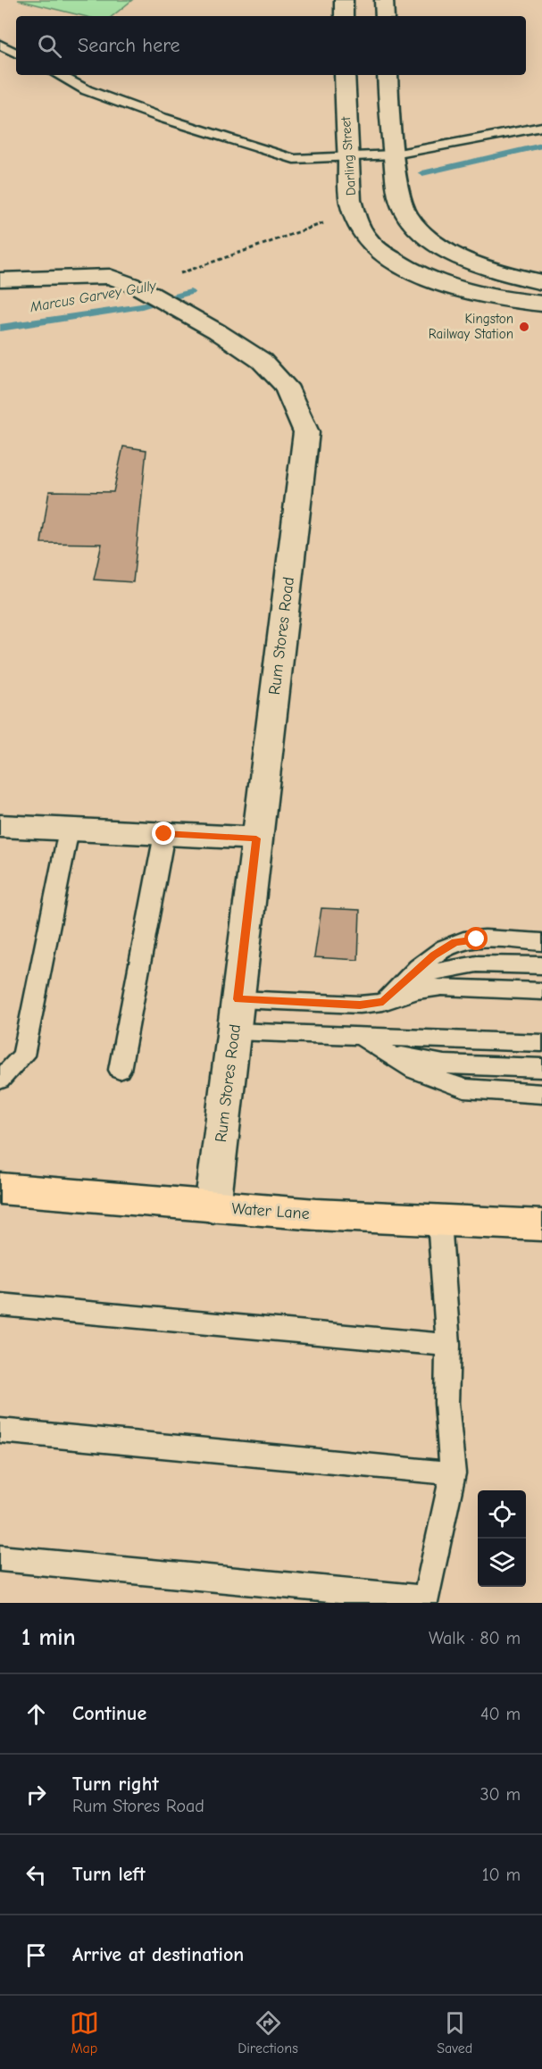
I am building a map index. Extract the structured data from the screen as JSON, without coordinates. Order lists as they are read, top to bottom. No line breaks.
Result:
{"streets":{"highway":["Water Lane"],"street":["Darling Street","Rum Stores Road"]},"crossings":[["Rum Stores Road","Water Lane"]],"water":["Marcus Garvey Gully"],"places":["Kingston Railway Station"],"page":{"search":"Search here","heading":["1 min","Walk · 80 m"],"list":[["Continue","40 m"],["Turn right","Rum Stores Road","30 m"],["Turn left","10 m"],"Arrive at destination"],"nav":["Map","Directions","Saved"]}}
